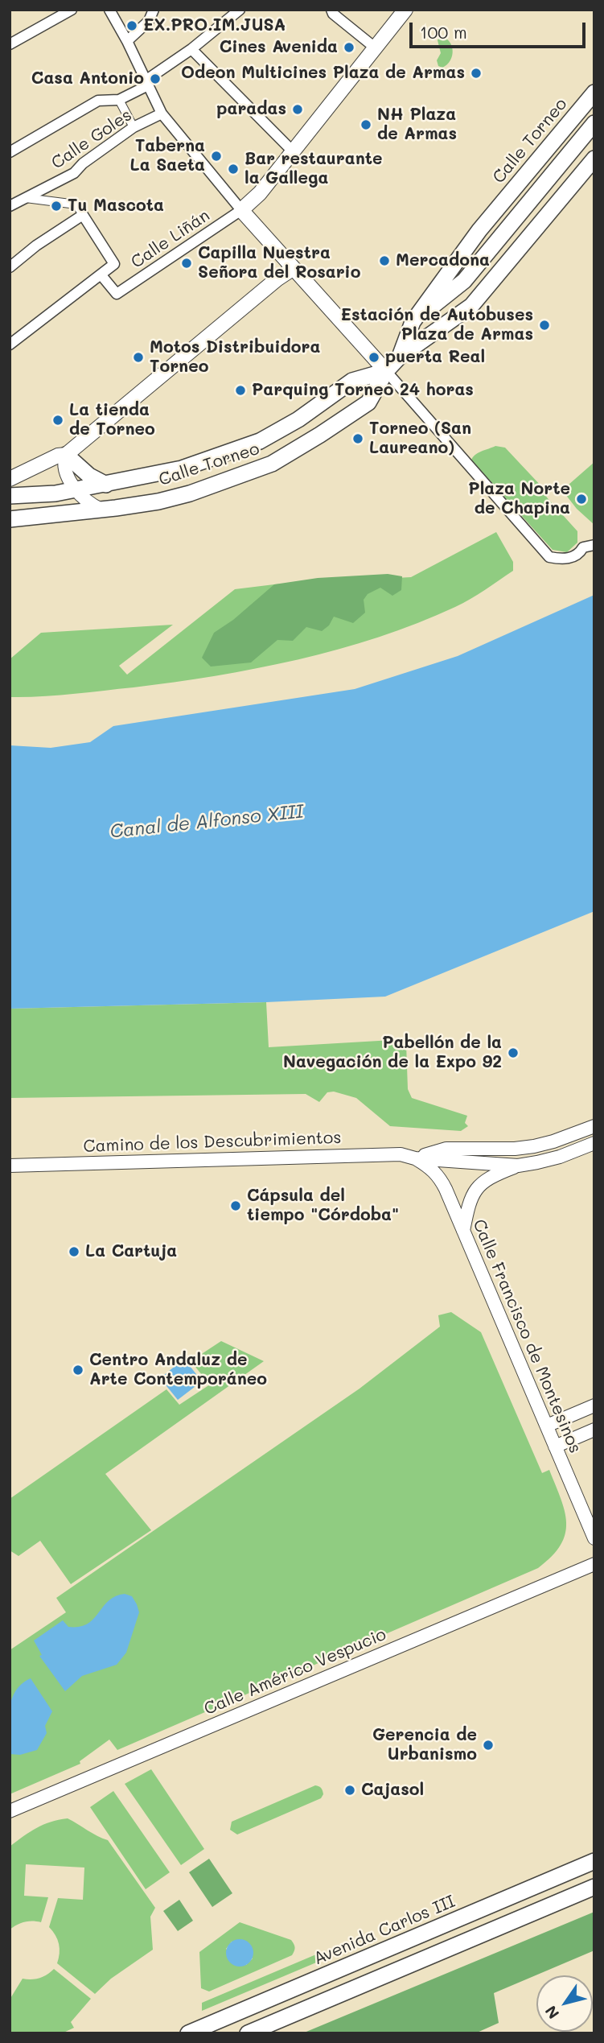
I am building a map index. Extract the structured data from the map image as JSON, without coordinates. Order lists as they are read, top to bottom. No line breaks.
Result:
{"streets":{"main road":["Calle Torneo","Avenida Carlos III"],"street":["Calle Goles","Calle Liñán","Camino de los Descubrimientos","Calle Francisco de Montesinos","Calle Américo Vespucio"]},"crossings":[["Camino de los Descubrimientos","Calle Francisco de Montesinos"]],"water":["Canal de Alfonso XIII"],"places":["EX.PRO.IM.JUSA","Cines Avenida","Odeon Multicines Plaza de Armas","Casa Antonio","paradas","NH Plaza de Armas","Taberna La Saeta","Bar restaurante la Gallega","Tu Mascota","Mercadona","Capilla Nuestra Señora del Rosario","Estación de Autobuses Plaza de Armas","Motos Distribuidora Torneo","puerta Real","Parquing Torneo 24 horas","La tienda de Torneo","Torneo (San Laureano)","Plaza Norte de Chapina","Pabellón de la Navegación de la Expo 92","Cápsula del tiempo \"Córdoba\"","La Cartuja","Centro Andaluz de Arte Contemporáneo","Gerencia de Urbanismo","Cajasol"],"scale_bar":"100 m","north":"bottom left"}
